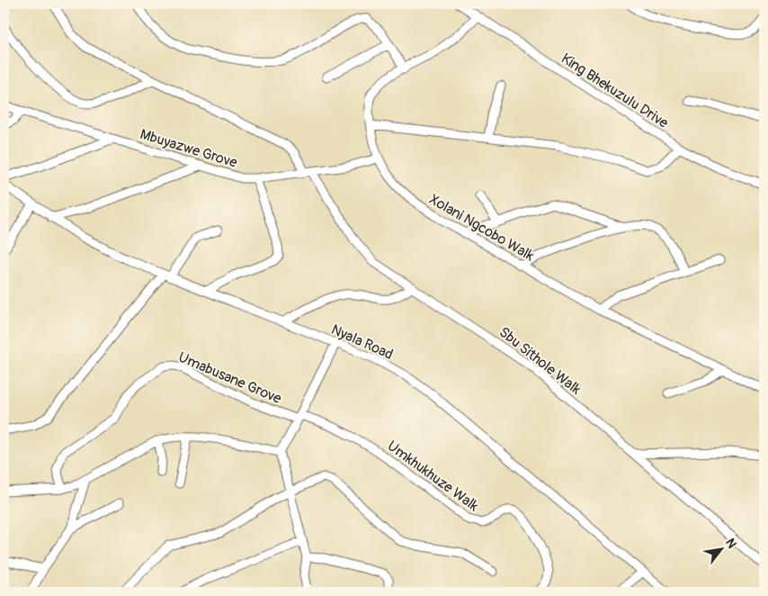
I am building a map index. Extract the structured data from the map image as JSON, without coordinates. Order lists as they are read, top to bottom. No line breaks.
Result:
{"streets":{"street":["King Bhekuzulu Drive","Mbuyazwe Grove","Xolani Ngcobo Walk","Nyala Road","Sbu Sithole Walk","Umabusane Grove","Umkhukhuze Walk"]},"crossings":[["King Bhekuzulu Drive","Xolani Ngcobo Walk"],["Mbuyazwe Grove","Xolani Ngcobo Walk"],["Mbuyazwe Grove","Sbu Sithole Walk"],["Umabusane Grove","Umkhukhuze Walk"]],"north":"top right"}
